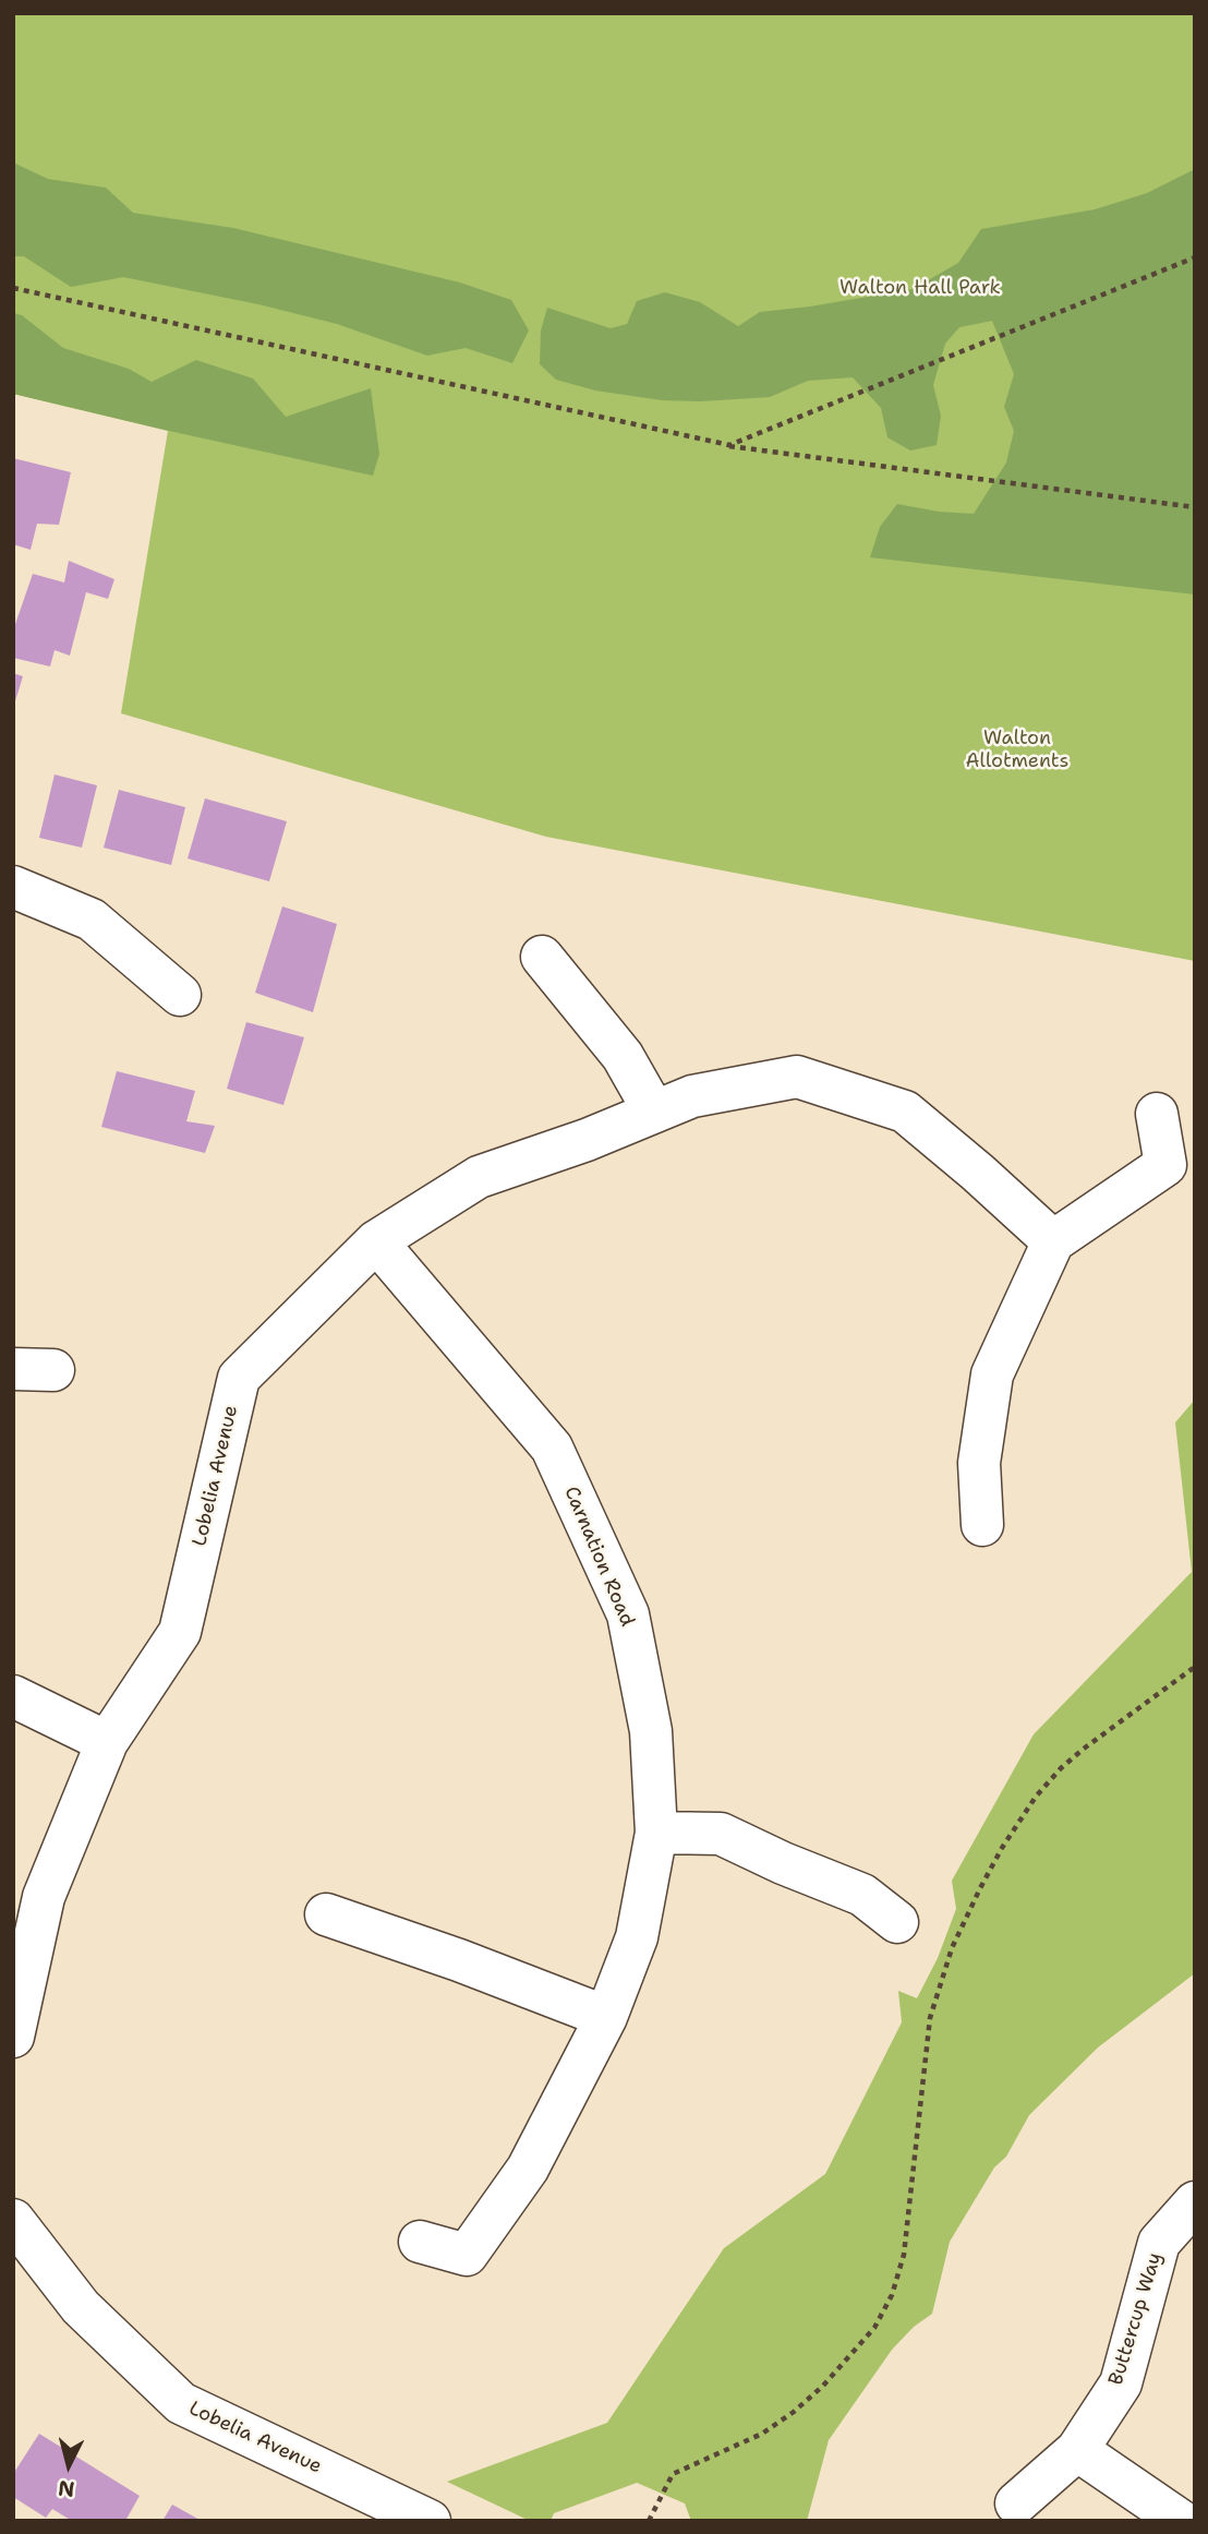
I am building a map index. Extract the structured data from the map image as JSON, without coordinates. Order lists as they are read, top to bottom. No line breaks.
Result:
{"streets":{"street":["Lobelia Avenue","Carnation Road","Buttercup Way"]},"crossings":[["Lobelia Avenue","Carnation Road"]],"parks":["Walton Hall Park","Walton Allotments"],"north":"bottom"}
